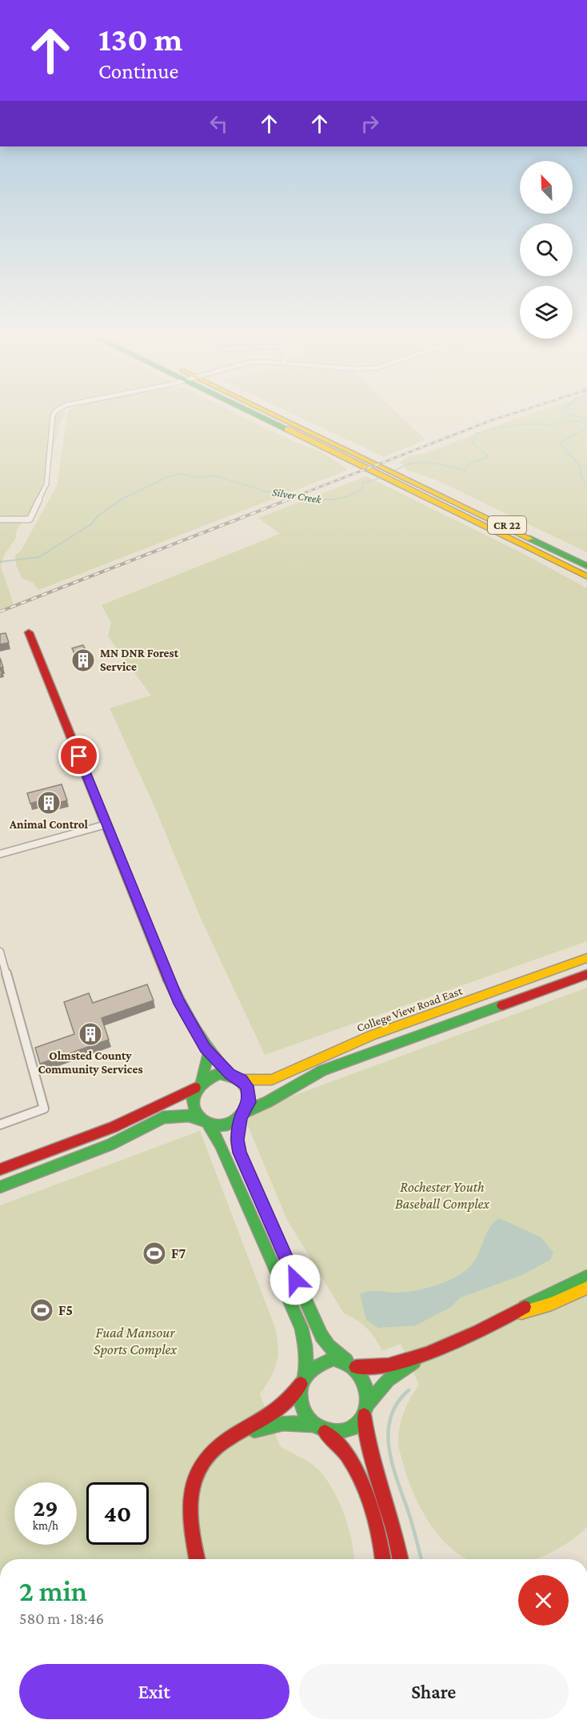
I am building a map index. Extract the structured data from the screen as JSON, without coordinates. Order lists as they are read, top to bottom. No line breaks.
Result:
{"streets":{"main road":["CR 22","College View Road East"]},"water":["Silver Creek"],"parks":["Rochester Youth Baseball Complex","Fuad Mansour Sports Complex"],"places":{"building":["MN DNR Forest Service","Animal Control","Olmsted County Community Services"],"sports":["F7","F5"]},"north":"top left","page":{"turn":["130 m","Continue"],"speed":"29 km/h","limit":"40","heading":["2 min","580 m · 18:46"],"buttons":["Exit","Share"]}}
